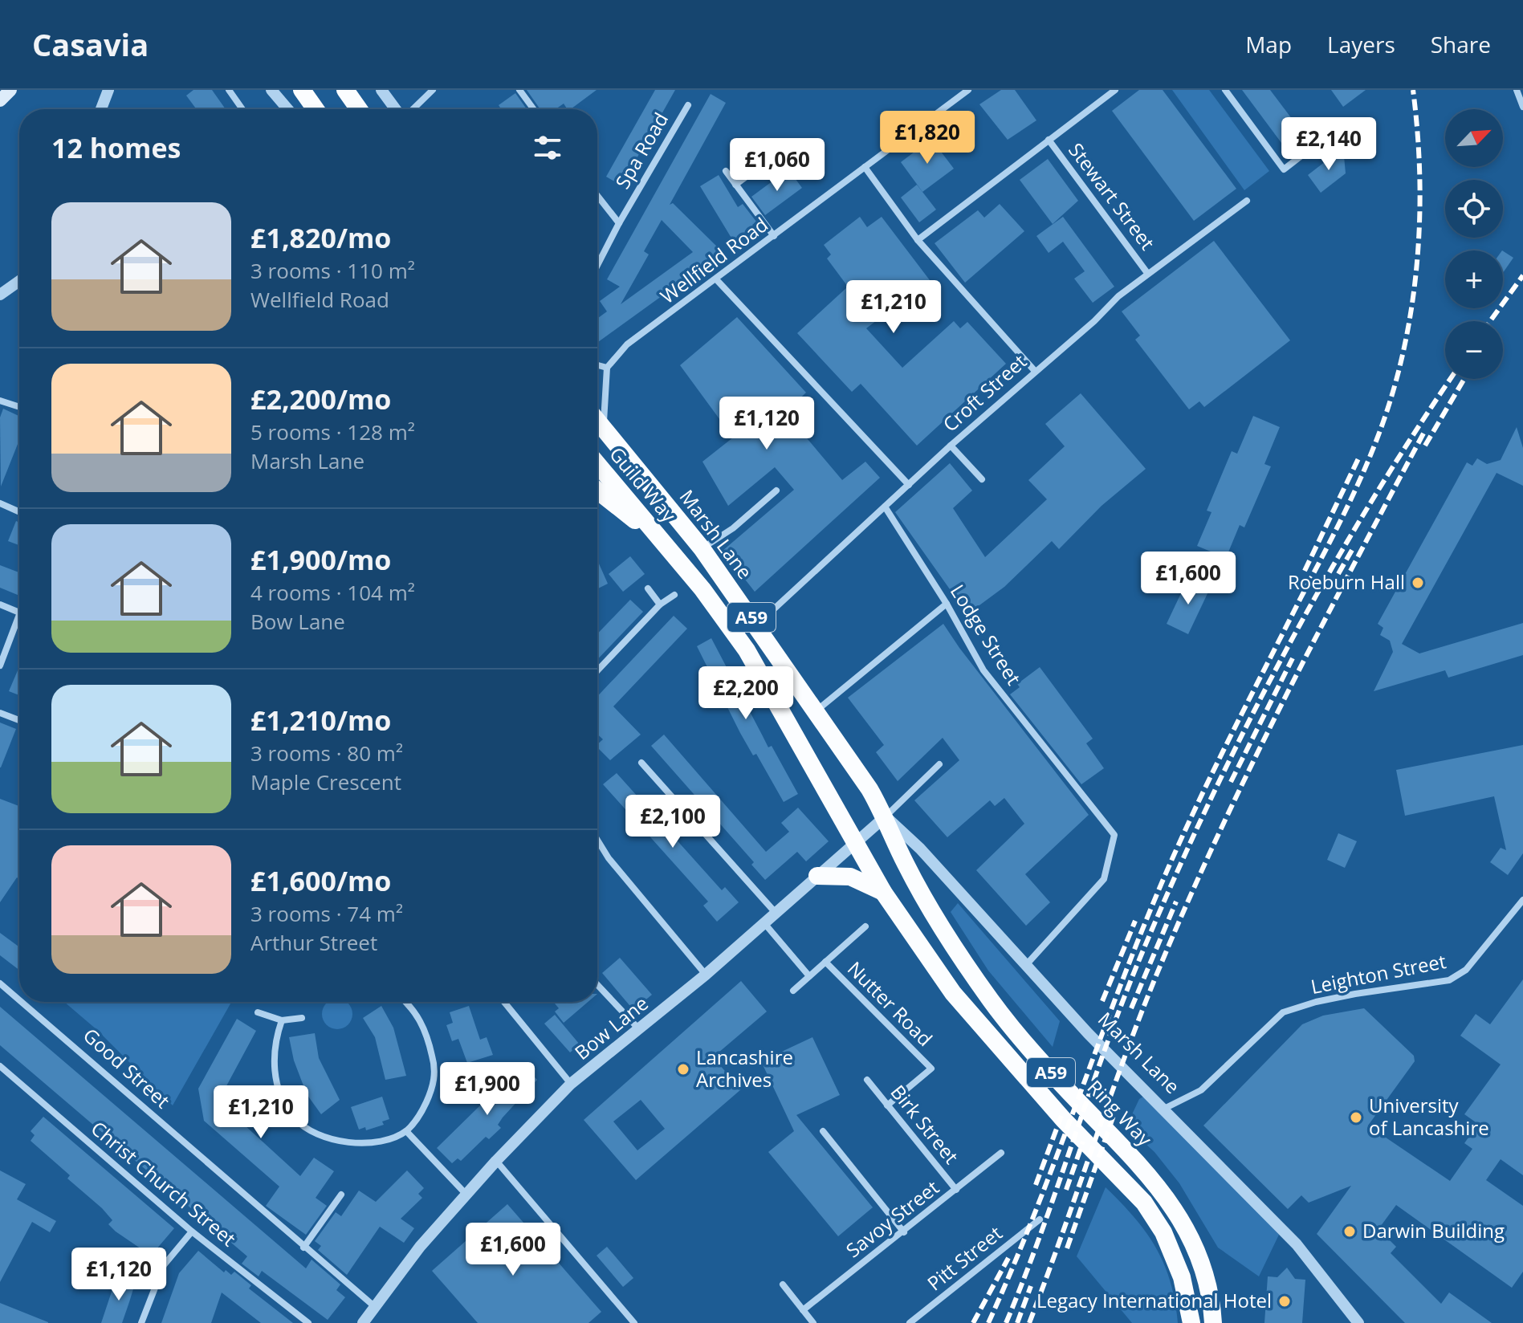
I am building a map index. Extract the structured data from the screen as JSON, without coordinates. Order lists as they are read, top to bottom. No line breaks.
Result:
{"streets":{"highway":["Guild Way","Marsh Lane","A59","Ring Way"],"street":["Spa Road","Stewart Street","Wellfield Road","Croft Street","Lodge Street","Leighton Street","Nutter Road","Bow Lane","Good Street","Birk Street","Christ Church Street","Savoy Street","Pitt Street"]},"crossings":[["Stewart Street","Croft Street"],["Croft Street","Marsh Lane"],["Croft Street","Lodge Street"],["Guild Way","A59"],["Marsh Lane","Lodge Street"],["Marsh Lane","Leighton Street"],["Marsh Lane","Ring Way"],["A59","Bow Lane"],["Nutter Road","Birk Street"],["Bow Lane","Good Street"],["Birk Street","Savoy Street"]],"places":["Roeburn Hall","Lancashire Archives","University of Lancashire","Darwin Building","Legacy International Hotel"],"north":"top right","page":{"header":"Casavia","nav":["Map","Layers","Share"],"map_buttons":["+","−"],"heading":"12 homes","price":["£1,820","£2,140","£1,060","£1,210","£1,120","£1,600","£2,200","£2,100","£1,900","£1,210","£1,600","£1,120"],"list":[{"name":"£1,820/mo","note":"3 rooms · 110 m² · Wellfield Road"},{"name":"£2,200/mo","note":"5 rooms · 128 m² · Marsh Lane"},{"name":"£1,900/mo","note":"4 rooms · 104 m² · Bow Lane"},{"name":"£1,210/mo","note":"3 rooms · 80 m² · Maple Crescent"},{"name":"£1,600/mo","note":"3 rooms · 74 m² · Arthur Street"}]}}
